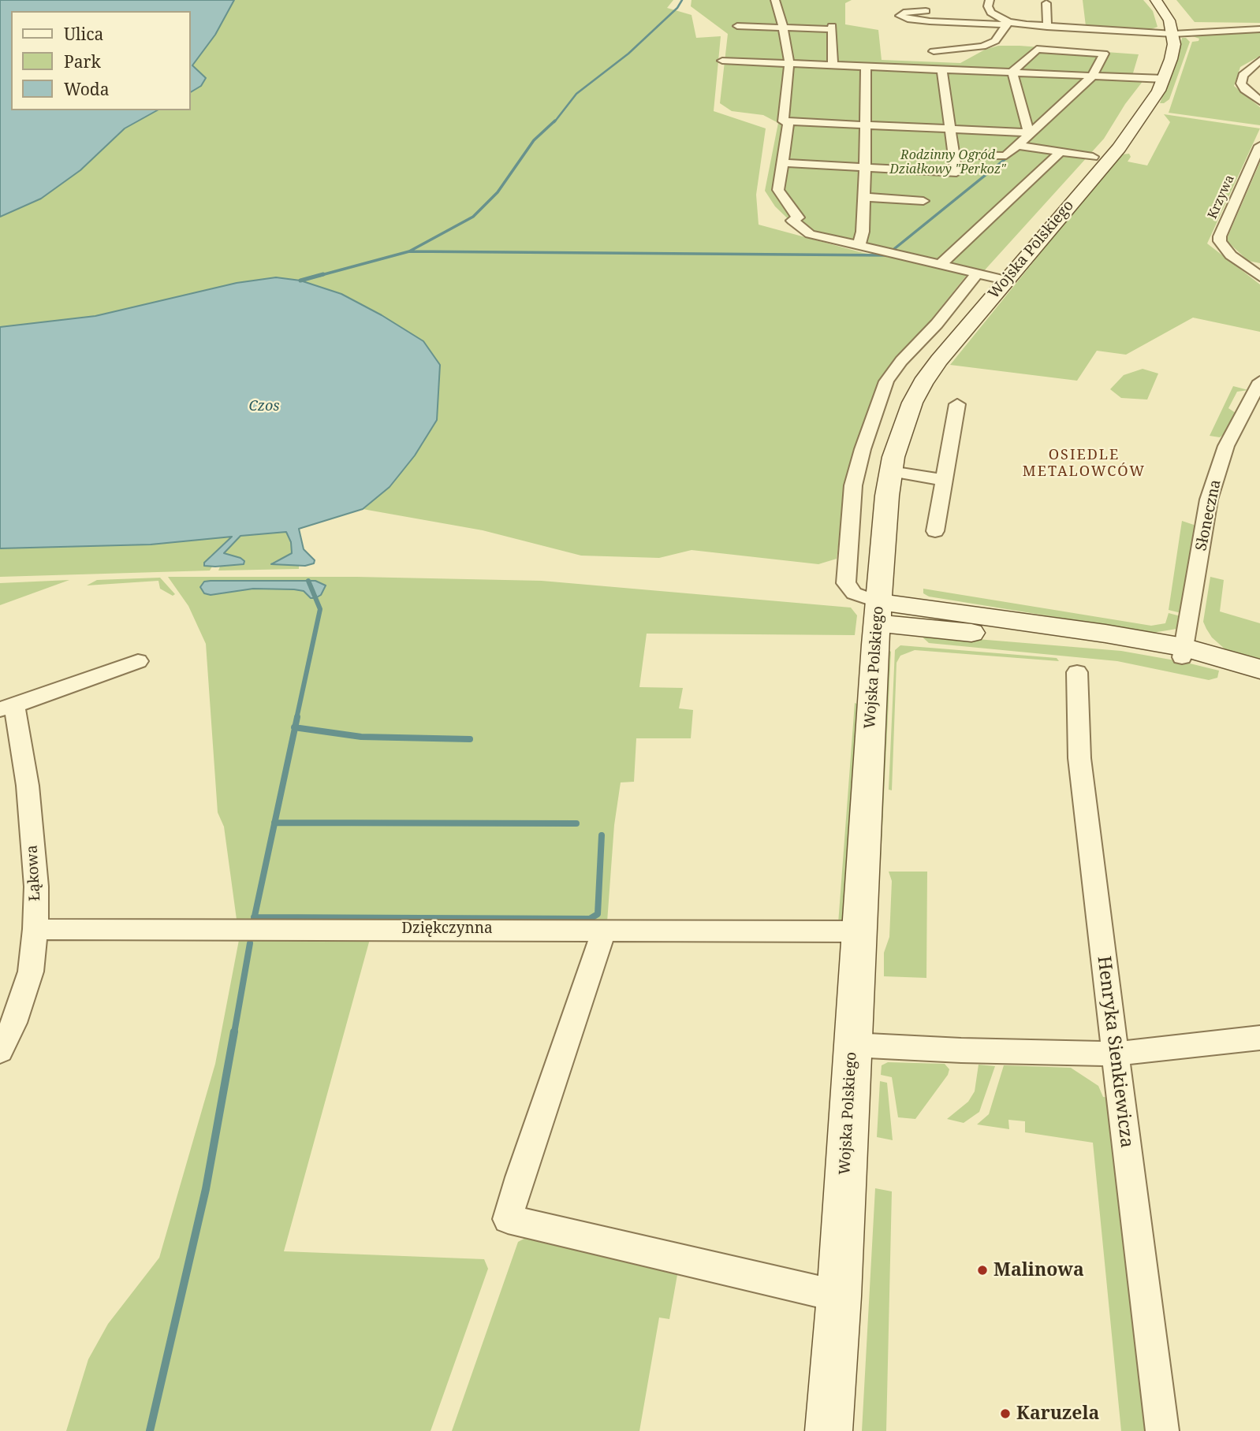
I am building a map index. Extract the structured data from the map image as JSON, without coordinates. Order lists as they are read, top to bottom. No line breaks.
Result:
{"streets":{"street":["Krzywa","Wojska Polskiego","Słoneczna","Łąkowa","Dziękczynna","Henryka Sienkiewicza"]},"crossings":[["Wojska Polskiego","Dziękczynna"],["Łąkowa","Dziękczynna"]],"districts":["OSIEDLE METALOWCÓW"],"water":["Czos"],"parks":["Rodzinny Ogród Działkowy \"Perkoz\""],"places":["Malinowa","Karuzela"],"legend":["Ulica","Park","Woda"]}
